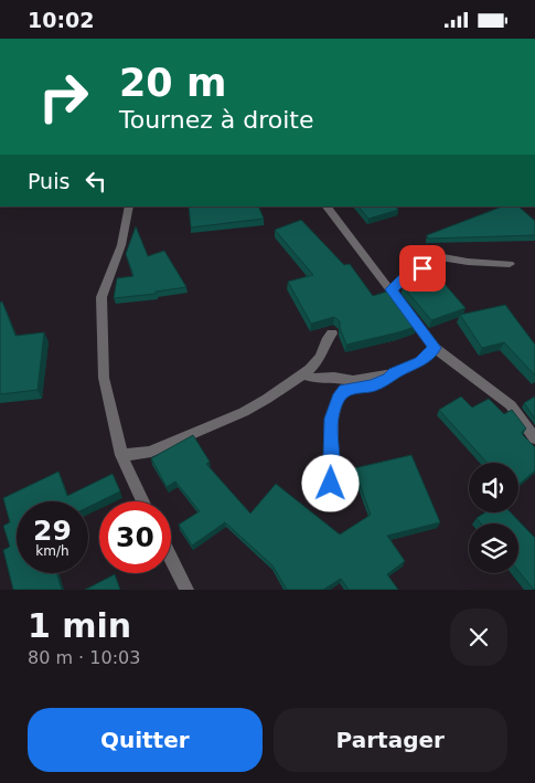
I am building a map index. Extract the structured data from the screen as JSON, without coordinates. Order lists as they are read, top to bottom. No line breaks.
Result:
{"page":{"status":"10:02","turn":["20 m","Tournez à droite"],"then":"Puis","speed":"29 km/h","limit":"30","heading":["1 min","80 m · 10:03"],"buttons":["Quitter","Partager"]}}
